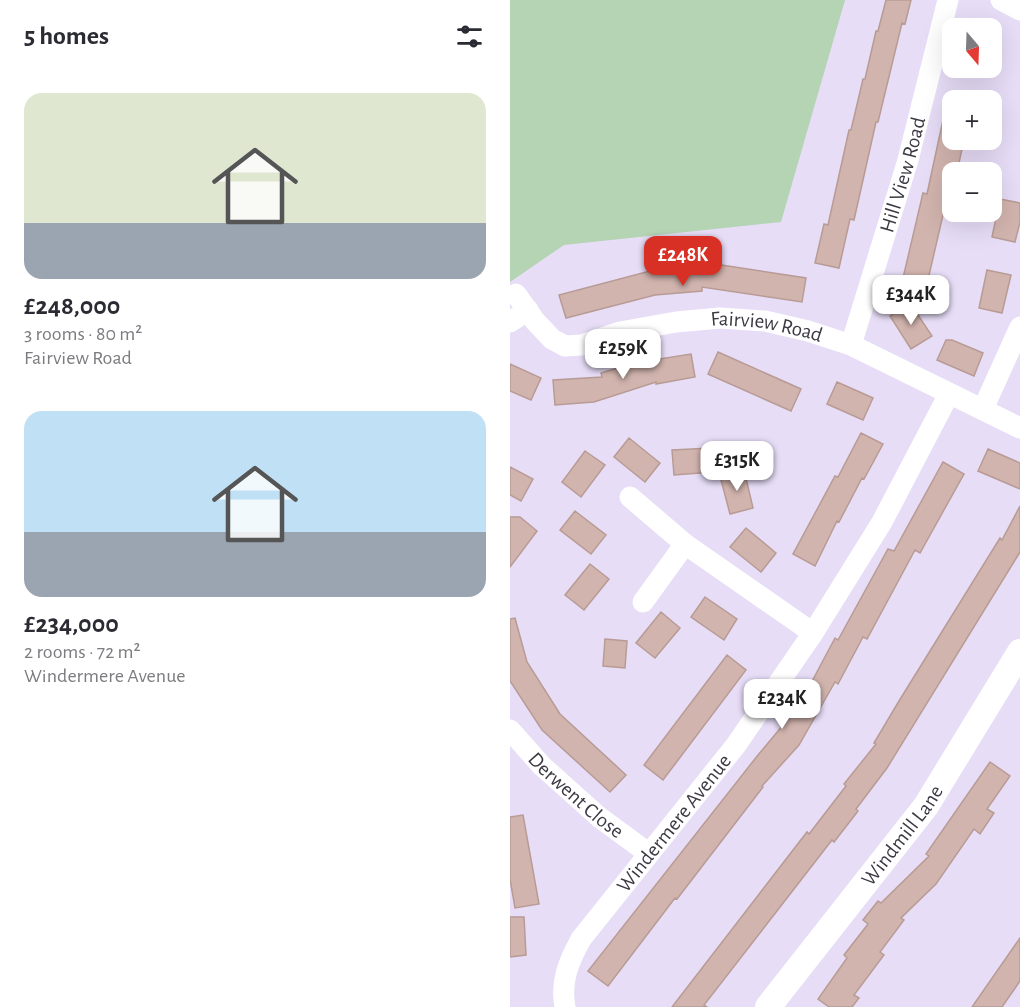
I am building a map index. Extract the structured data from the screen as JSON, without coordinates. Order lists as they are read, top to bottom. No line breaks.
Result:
{"streets":{"street":["Hill View Road","Fairview Road","Derwent Close","Windermere Avenue","Windmill Lane"]},"crossings":[["Hill View Road","Fairview Road"],["Fairview Road","Windermere Avenue"],["Derwent Close","Windermere Avenue"]],"north":"bottom","page":{"heading":"5 homes","map_buttons":["+","−"],"list":[{"name":"£248,000","note":"3 rooms · 80 m² · Fairview Road"},{"name":"£234,000","note":"2 rooms · 72 m² · Windermere Avenue"}],"price":["£248K","£344K","£259K","£315K","£234K"]}}
